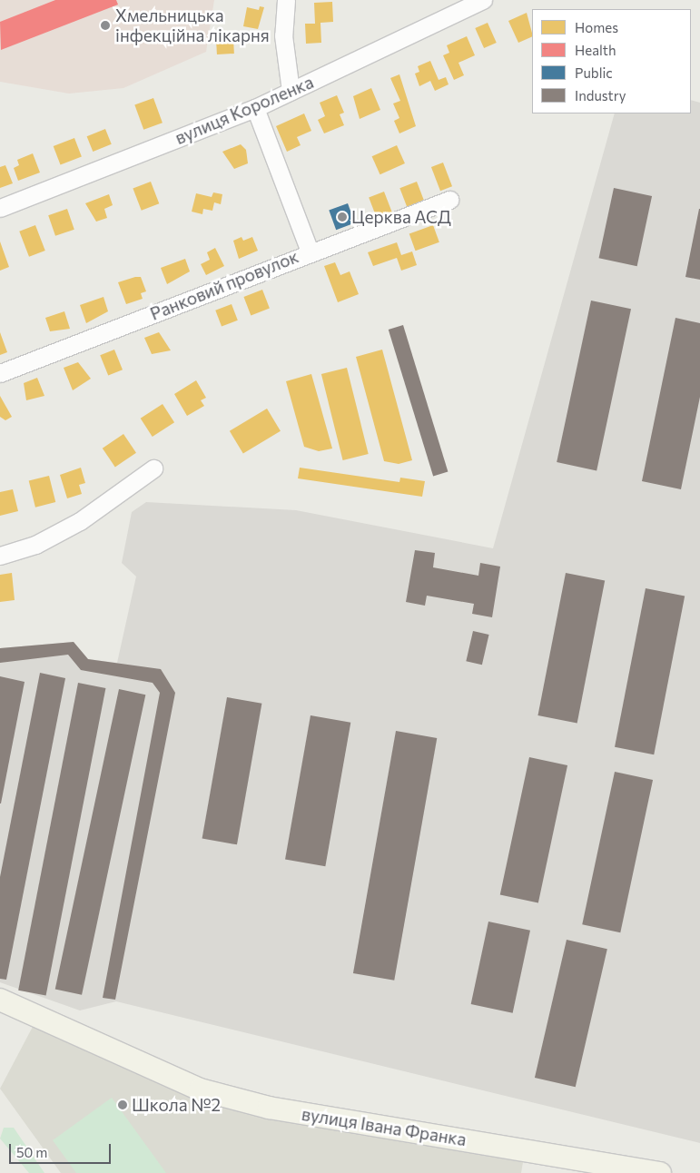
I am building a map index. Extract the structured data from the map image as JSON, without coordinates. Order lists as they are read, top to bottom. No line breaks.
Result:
{"streets":{"main road":["вулиця Івана Франка"],"street":["вулиця Короленка","Ранковий провулок"]},"places":["Хмельницька інфекційна лікарня","Церква АСД","Школа №2"],"legend":["Homes","Health","Public","Industry"],"scale_bar":"50 m"}
